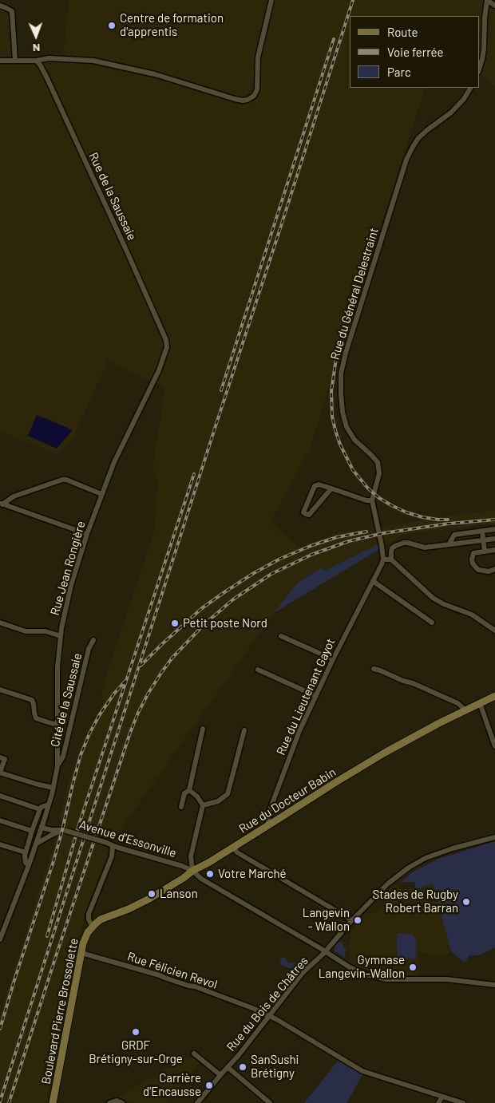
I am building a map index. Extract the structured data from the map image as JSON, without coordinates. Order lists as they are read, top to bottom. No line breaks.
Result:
{"streets":{"main road":["Rue du Docteur Babin","Boulevard Pierre Brossolette"],"street":["Rue de la Saussaie","Rue du Général Delestraint","Rue Jean Rongière","Rue du Lieutenant Gayot","Cité de la Saussaie","Avenue d'Essonville","Rue Félicien Revol","Rue du Bois de Châtres"]},"crossings":[["Rue de la Saussaie","Rue Jean Rongière"],["Rue du Général Delestraint","Rue du Lieutenant Gayot"],["Rue Jean Rongière","Cité de la Saussaie"],["Rue Jean Rongière","Avenue d'Essonville"],["Rue du Lieutenant Gayot","Rue du Docteur Babin"],["Rue du Docteur Babin","Avenue d'Essonville"],["Rue du Docteur Babin","Boulevard Pierre Brossolette"],["Avenue d'Essonville","Rue du Bois de Châtres"],["Rue Félicien Revol","Rue du Bois de Châtres"],["Rue Félicien Revol","Boulevard Pierre Brossolette"]],"places":["Centre de formation d'apprentis","Petit poste Nord","Votre Marché","Lanson","Stades de Rugby Robert Barran","Langevin - Wallon","Gymnase Langevin-Wallon","GRDF Brétigny-sur-Orge","SanSushi Brétigny","Carrière d'Encausse"],"legend":["Route","Voie ferrée","Parc"],"north":"bottom"}
